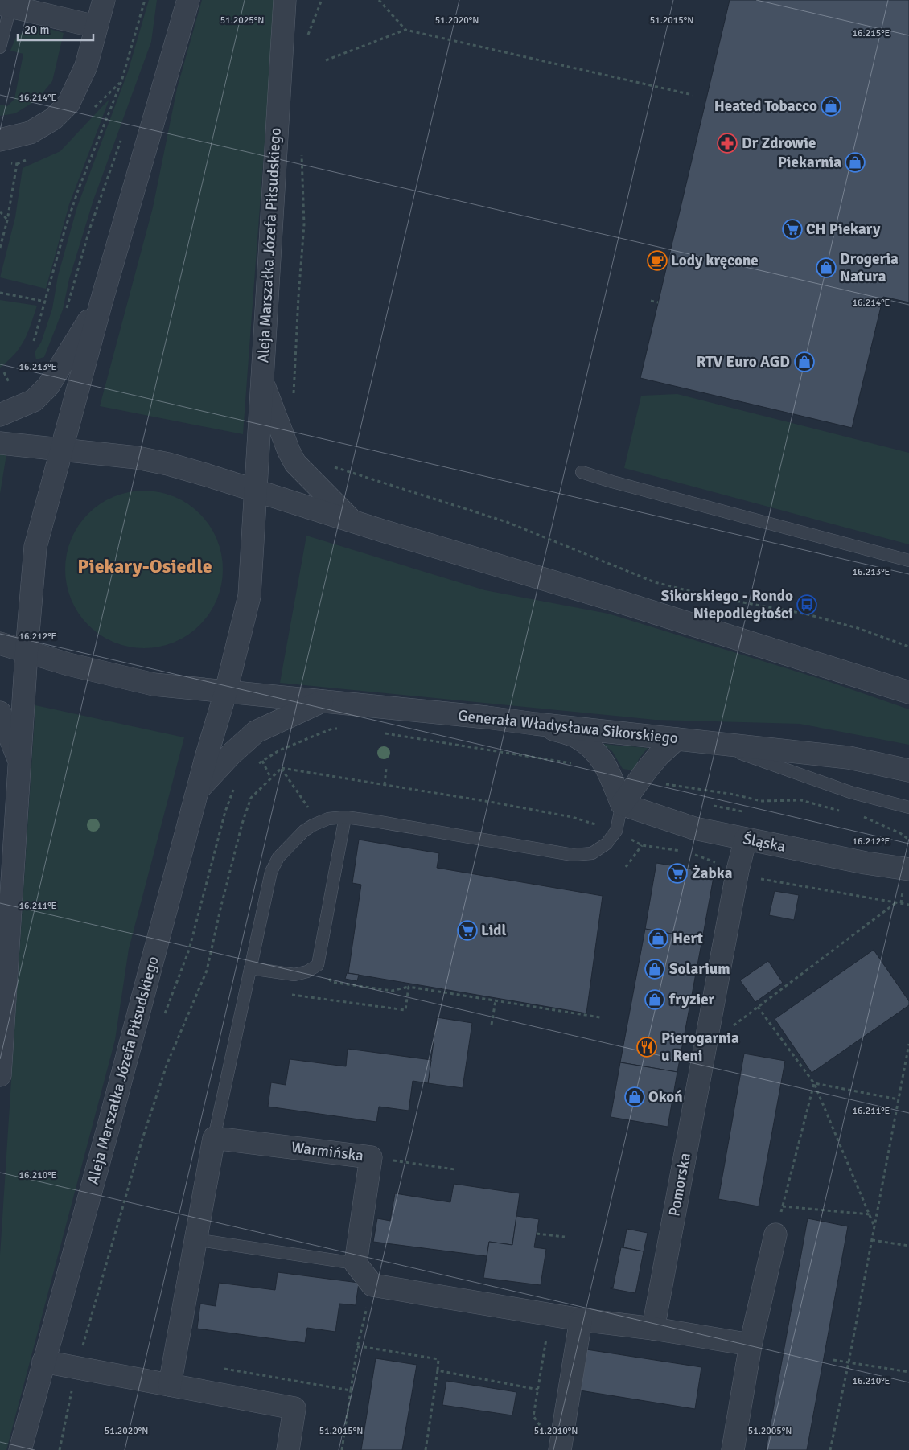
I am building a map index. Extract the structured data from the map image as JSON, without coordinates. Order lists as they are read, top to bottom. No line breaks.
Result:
{"streets":{"street":["Aleja Marszałka Józefa Piłsudskiego","Generała Władysława Sikorskiego","Śląska","Warmińska","Pomorska"]},"crossings":[["Aleja Marszałka Józefa Piłsudskiego","Generała Władysława Sikorskiego"],["Śląska","Pomorska"]],"districts":["Piekary-Osiedle"],"places":{"shop":["Heated Tobacco","Piekarnia","Drogeria Natura","RTV Euro AGD","Hert","Solarium","fryzier","Okoń"],"pharmacy":["Dr Zdrowie"],"supermarket":["CH Piekary","Żabka","Lidl"],"cafe":["Lody kręcone"],"bus stop":["Sikorskiego - Rondo Niepodległości"],"restaurant":["Pierogarnia u Reni"]},"scale_bar":"20 m","coordinates":["51.2025°N","51.2020°N","51.2015°N","16.215°E","16.214°E","16.213°E","16.212°E","16.211°E","16.210°E","51.2010°N","51.2005°N"]}
